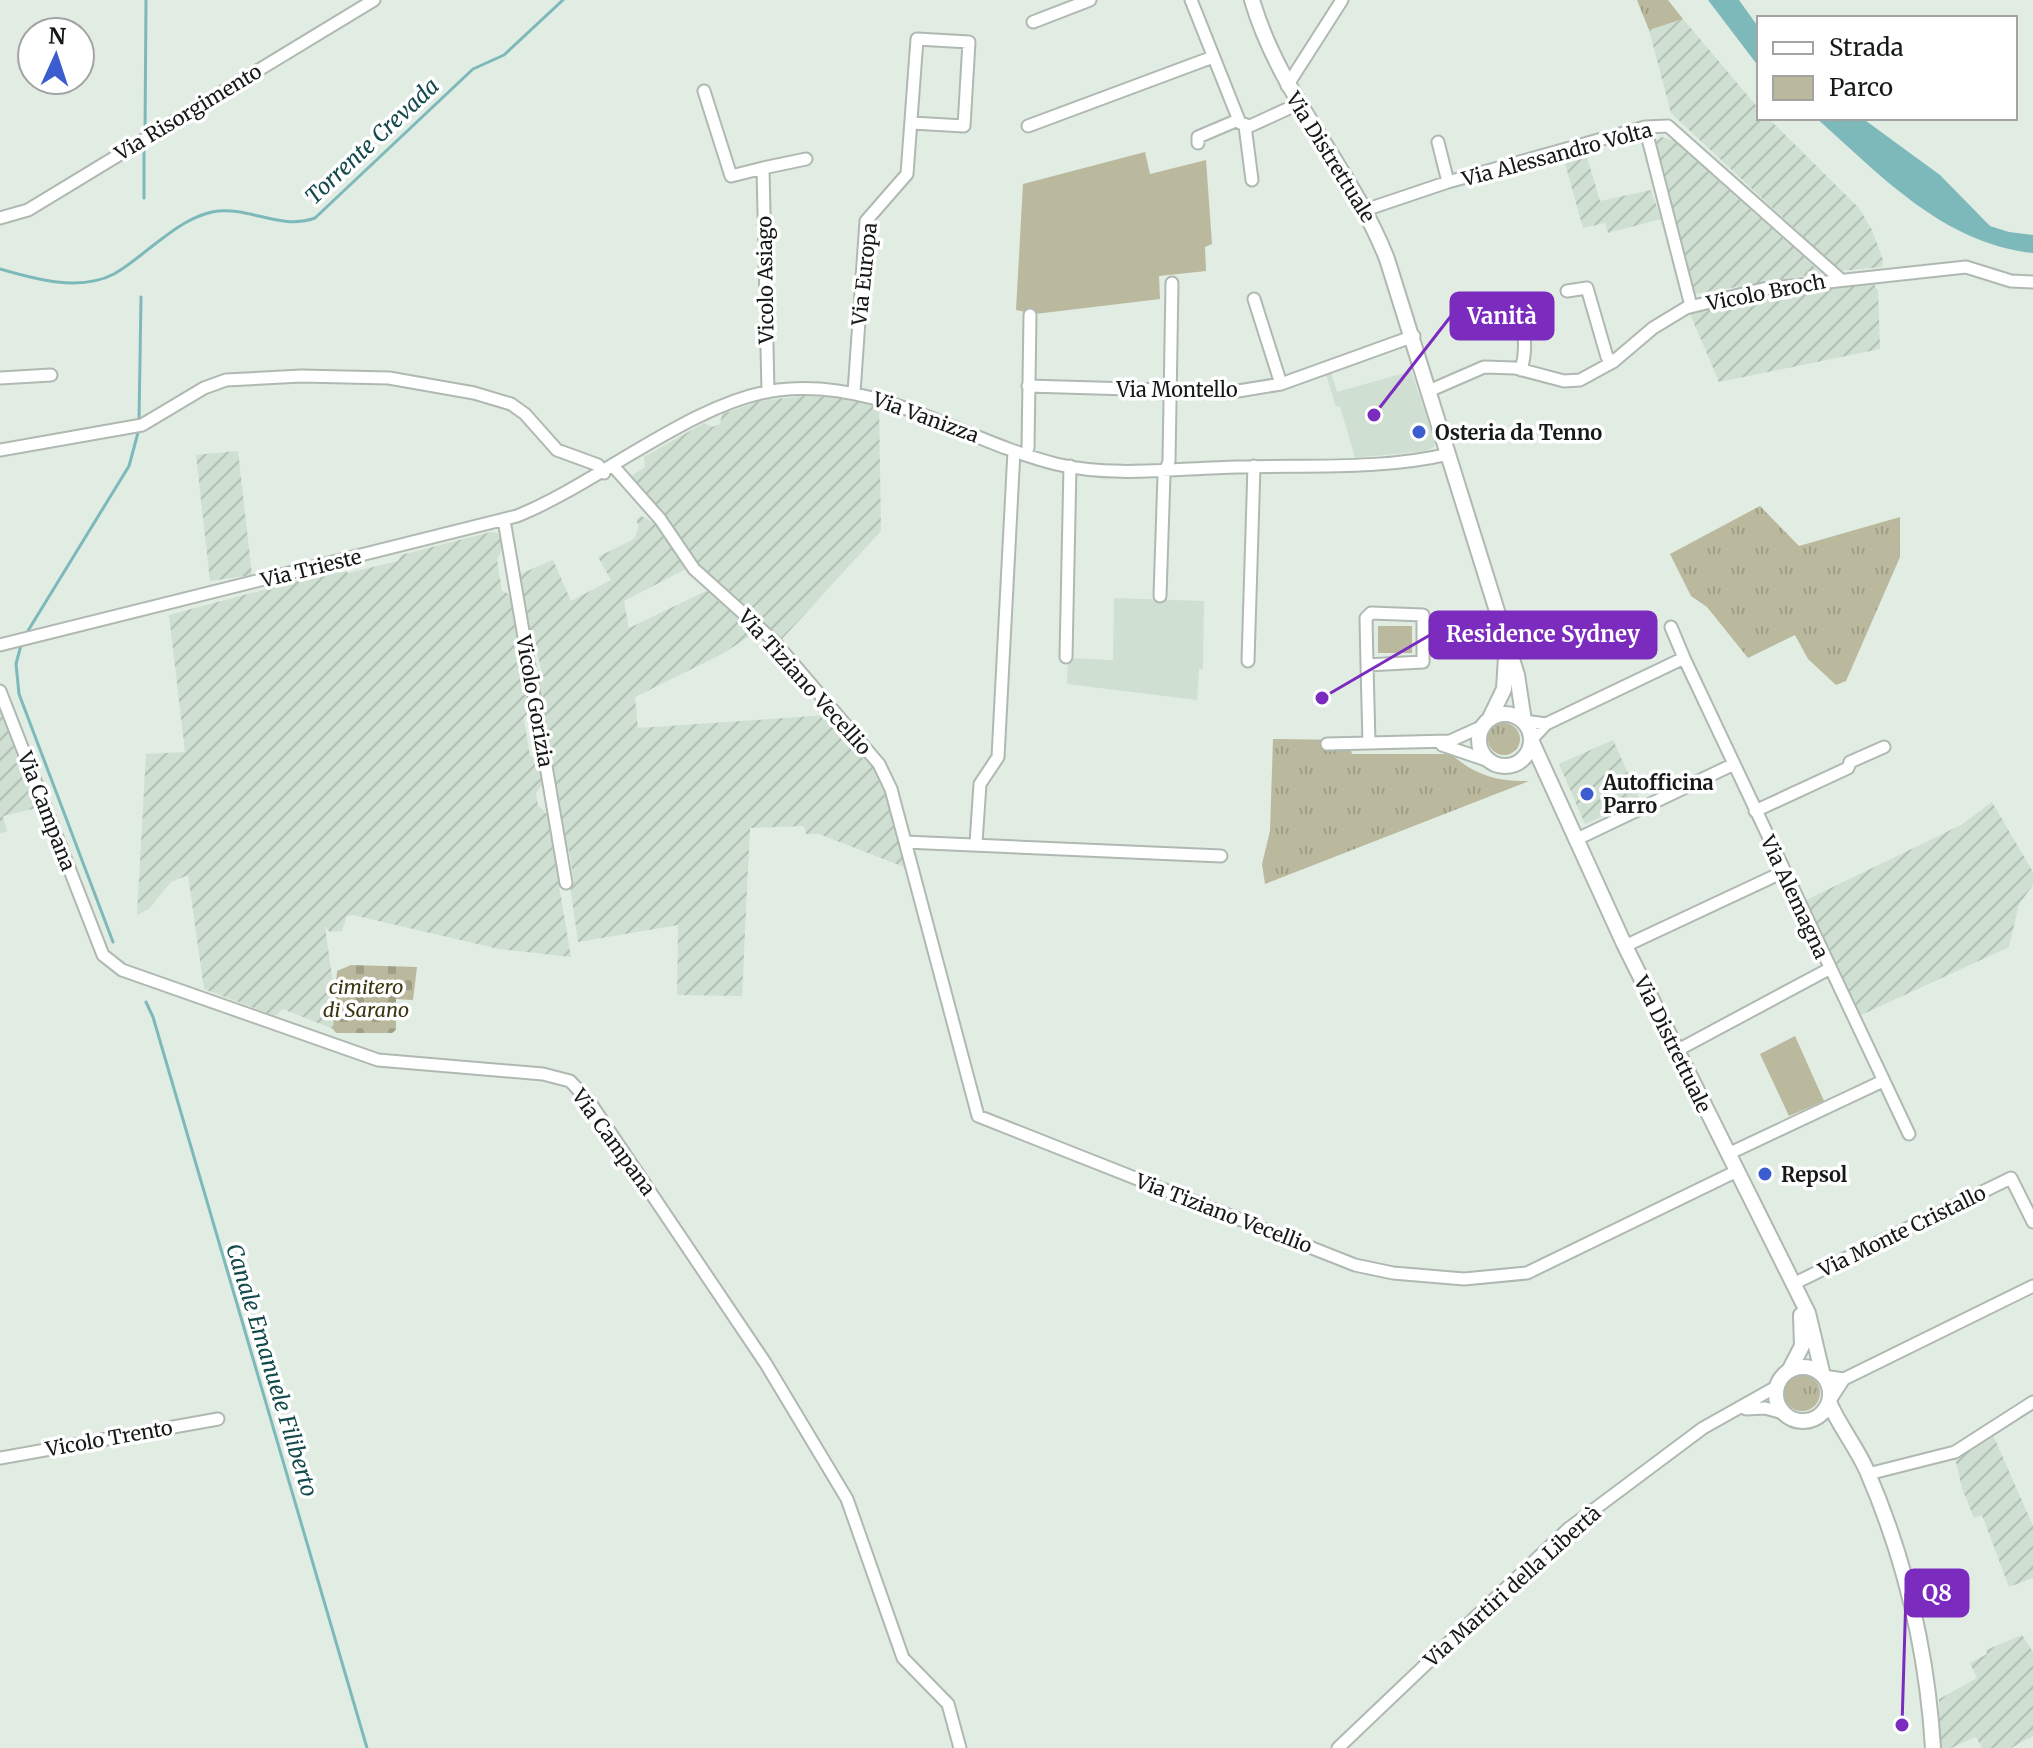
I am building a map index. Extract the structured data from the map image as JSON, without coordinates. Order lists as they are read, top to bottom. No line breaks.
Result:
{"streets":{"main road":["Via Distrettuale"],"street":["Via Risorgimento","Via Alessandro Volta","Via Europa","Vicolo Asiago","Vicolo Broch","Via Montello","Via Vanizza","Via Trieste","Via Tiziano Vecellio","Vicolo Gorizia","Via Campana","Via Alemagna","Via Monte Cristallo","Vicolo Trento","Via Martiri della Libertà"]},"crossings":[["Via Alessandro Volta","Via Distrettuale"],["Via Alessandro Volta","Vicolo Broch"],["Via Distrettuale","Vicolo Broch"],["Via Distrettuale","Via Montello"],["Via Distrettuale","Via Vanizza"],["Via Distrettuale","Via Tiziano Vecellio"],["Via Distrettuale","Via Monte Cristallo"],["Via Distrettuale","Via Martiri della Libertà"],["Via Europa","Via Vanizza"],["Vicolo Asiago","Via Vanizza"],["Via Vanizza","Via Trieste"],["Via Vanizza","Via Tiziano Vecellio"],["Via Trieste","Via Tiziano Vecellio"],["Via Trieste","Vicolo Gorizia"]],"water":["Torrente Crevada","Canale Emanuele Filiberto"],"parks":["cimitero di Sarano"],"places":["Vanità","Osteria da Tenno","Residence Sydney","Autofficina Parro","Repsol","Q8"],"legend":["Strada","Parco"],"north":"top"}
